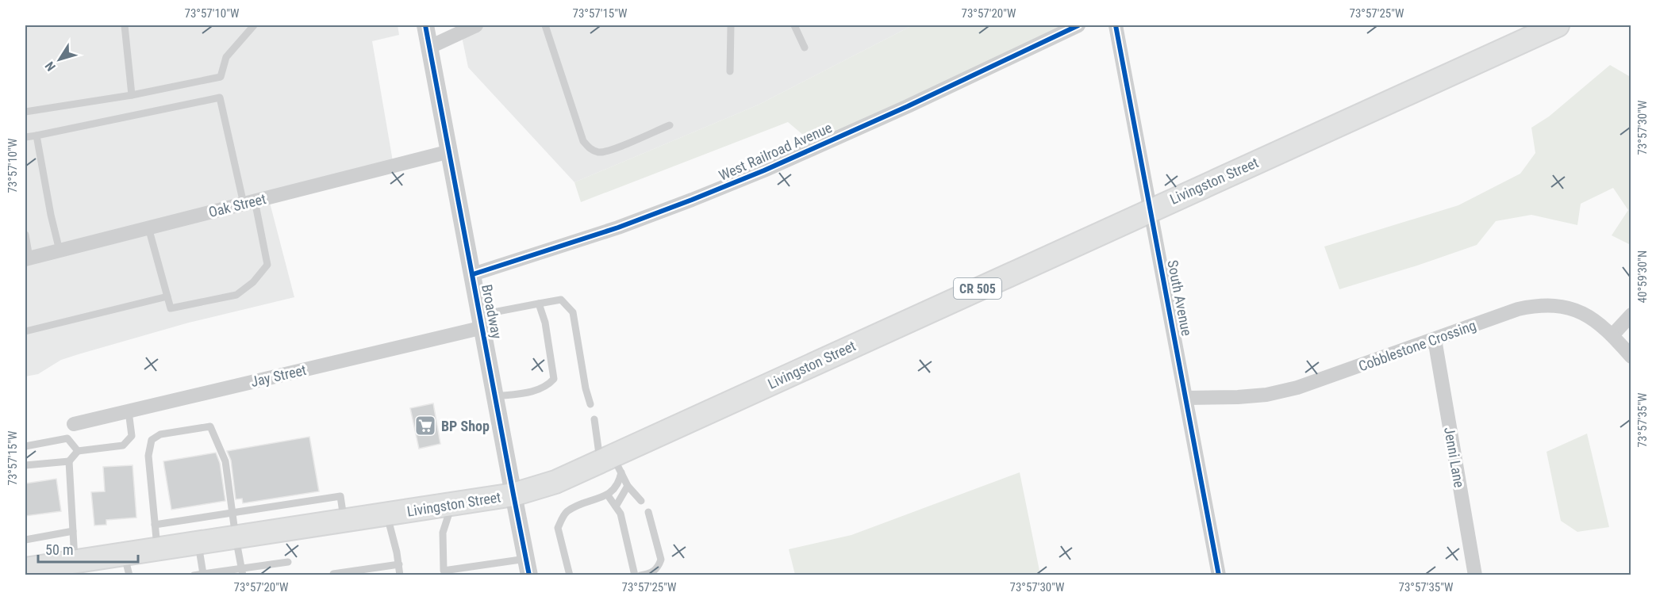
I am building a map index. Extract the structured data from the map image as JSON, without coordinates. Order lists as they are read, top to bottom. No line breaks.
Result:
{"streets":{"main road":["Livingston Street","CR 505"],"street":["West Railroad Avenue","Oak Street","South Avenue","Broadway","Cobblestone Crossing","Jay Street","Jenni Lane"]},"crossings":[["West Railroad Avenue","Broadway"],["Livingston Street","South Avenue"],["Livingston Street","Broadway"],["Oak Street","Broadway"],["South Avenue","Cobblestone Crossing"],["Broadway","Jay Street"],["Cobblestone Crossing","Jenni Lane"]],"places":{"supermarket":["BP Shop"]},"scale_bar":"50 m","north":"bottom left","coordinates":["73°57'10\"W","73°57'15\"W","73°57'20\"W","73°57'25\"W","73°57'30\"W","40°59'30\"N","73°57'35\"W"]}
